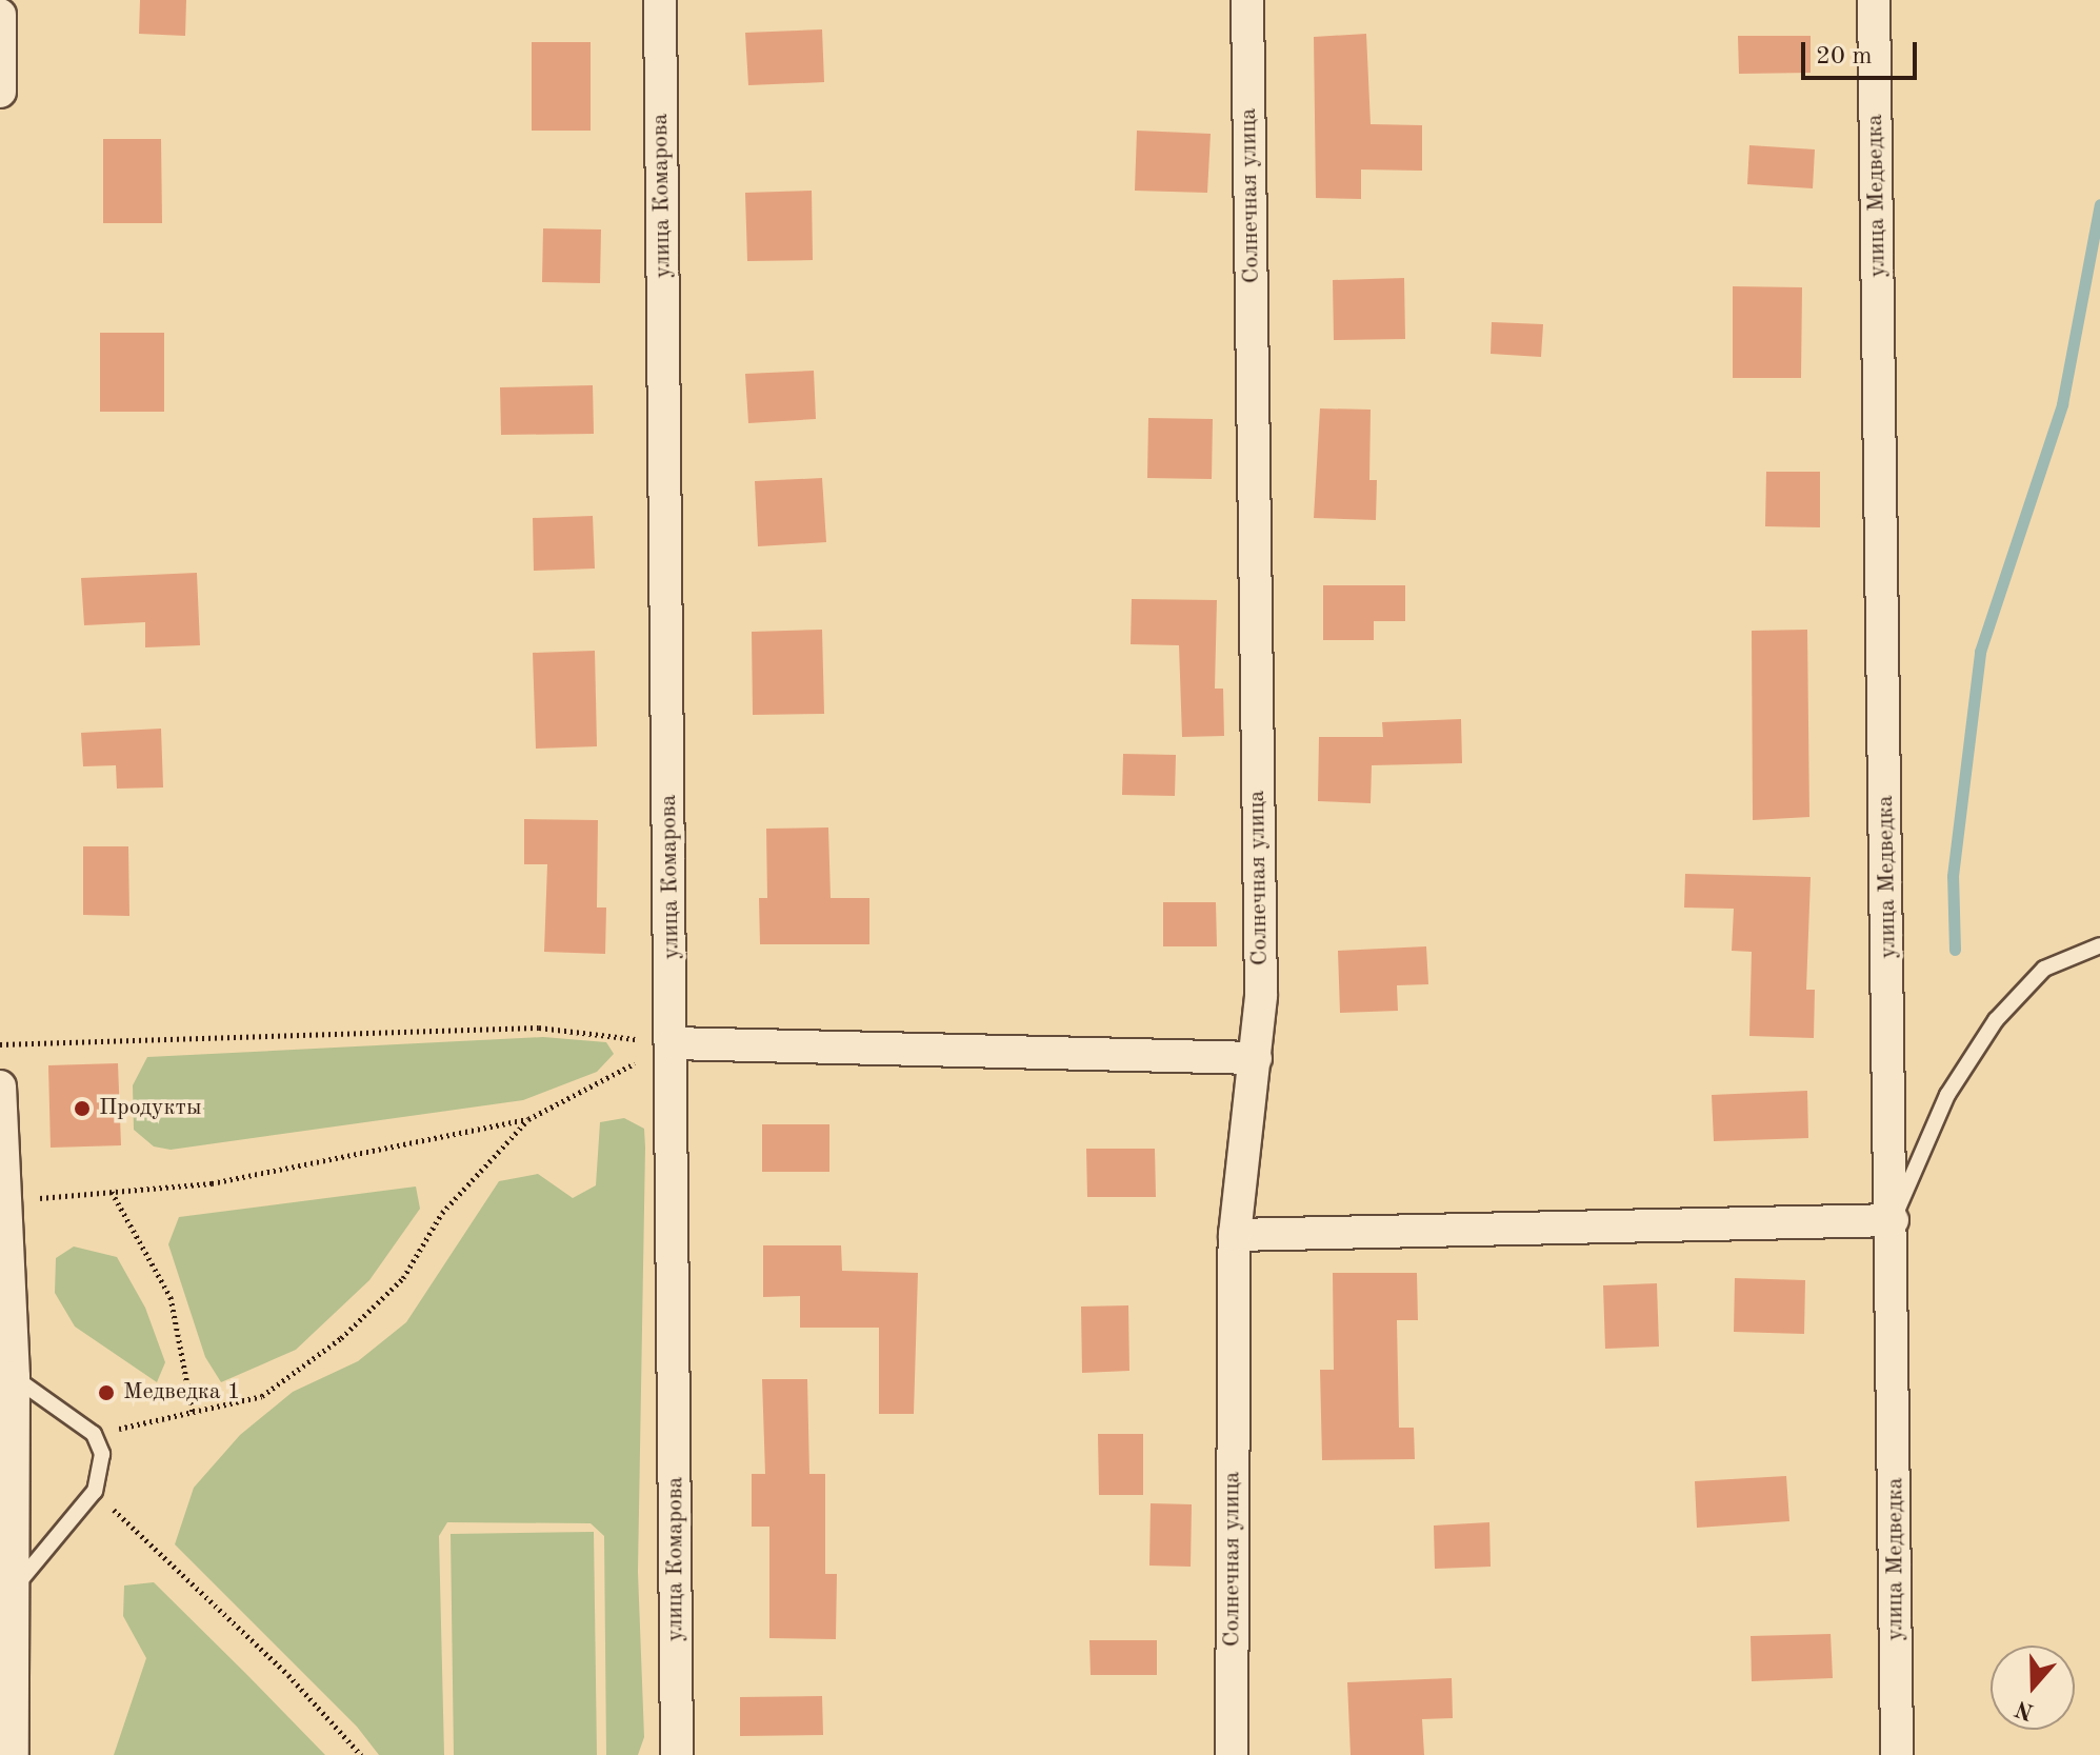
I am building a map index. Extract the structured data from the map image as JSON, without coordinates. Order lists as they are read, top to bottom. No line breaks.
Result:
{"streets":{"street":["улица Комарова","Солнечная улица","улица Медведка"]},"places":["Продукты","Медведка 1"],"scale_bar":"20 m","north":"bottom"}
